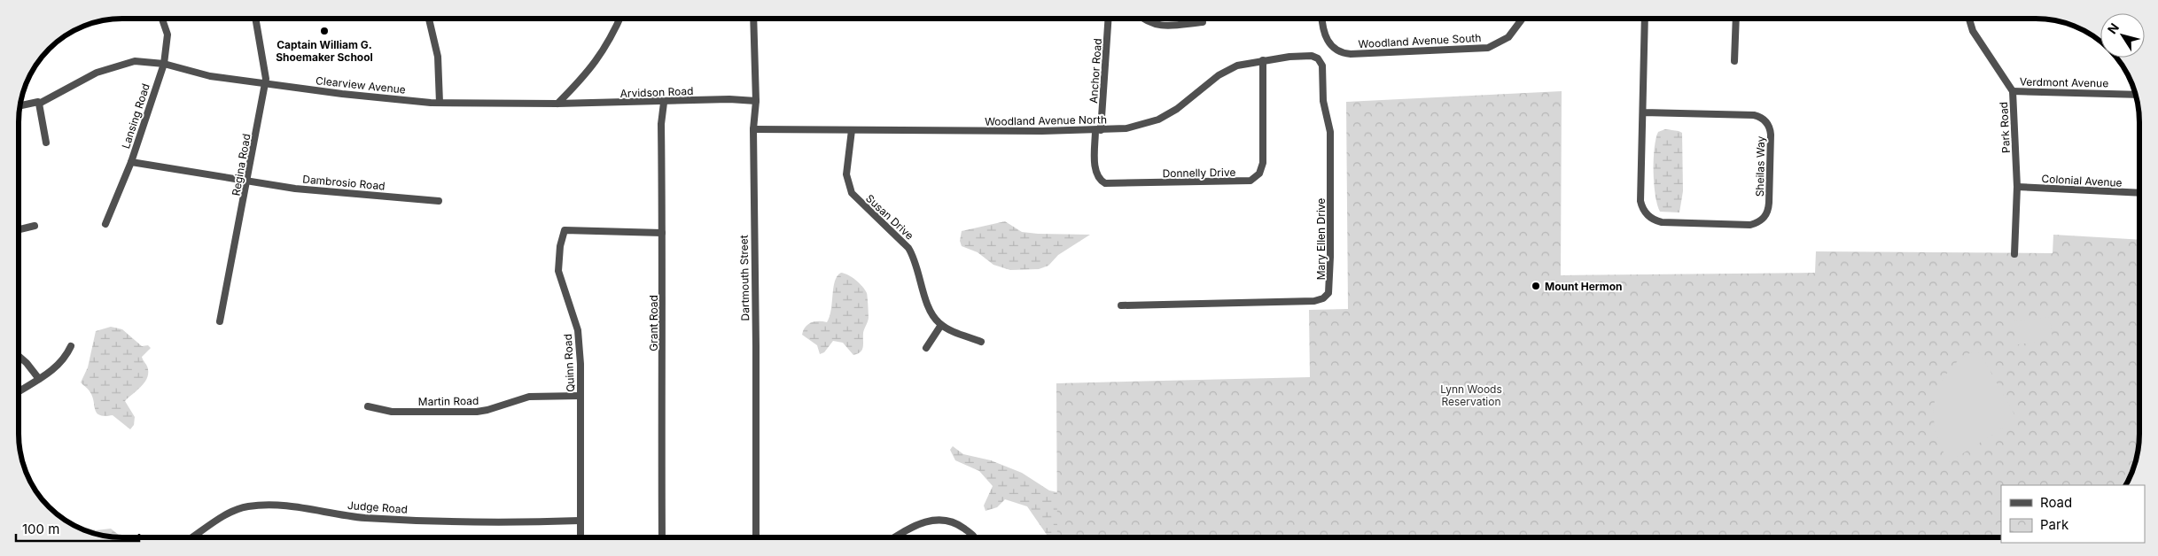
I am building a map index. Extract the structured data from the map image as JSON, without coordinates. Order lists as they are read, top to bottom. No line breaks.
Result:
{"streets":{"street":["Woodland Avenue South","Anchor Road","Verdmont Avenue","Clearview Avenue","Arvidson Road","Lansing Road","Woodland Avenue North","Park Road","Regina Road","Sheilas Way","Donnelly Drive","Colonial Avenue","Dambrosio Road","Susan Drive","Mary Ellen Drive","Dartmouth Street","Grant Road","Quinn Road","Martin Road","Judge Road"]},"crossings":[["Anchor Road","Woodland Avenue North"],["Anchor Road","Donnelly Drive"],["Verdmont Avenue","Park Road"],["Clearview Avenue","Arvidson Road"],["Clearview Avenue","Lansing Road"],["Clearview Avenue","Regina Road"],["Arvidson Road","Dartmouth Street"],["Arvidson Road","Grant Road"],["Lansing Road","Dambrosio Road"],["Woodland Avenue North","Donnelly Drive"],["Woodland Avenue North","Susan Drive"],["Woodland Avenue North","Mary Ellen Drive"],["Woodland Avenue North","Dartmouth Street"],["Park Road","Colonial Avenue"],["Regina Road","Dambrosio Road"],["Grant Road","Quinn Road"],["Quinn Road","Martin Road"],["Quinn Road","Judge Road"]],"parks":["Lynn Woods Reservation"],"places":["Captain William G. Shoemaker School","Mount Hermon"],"legend":["Road","Park"],"scale_bar":"100 m","north":"top left"}
